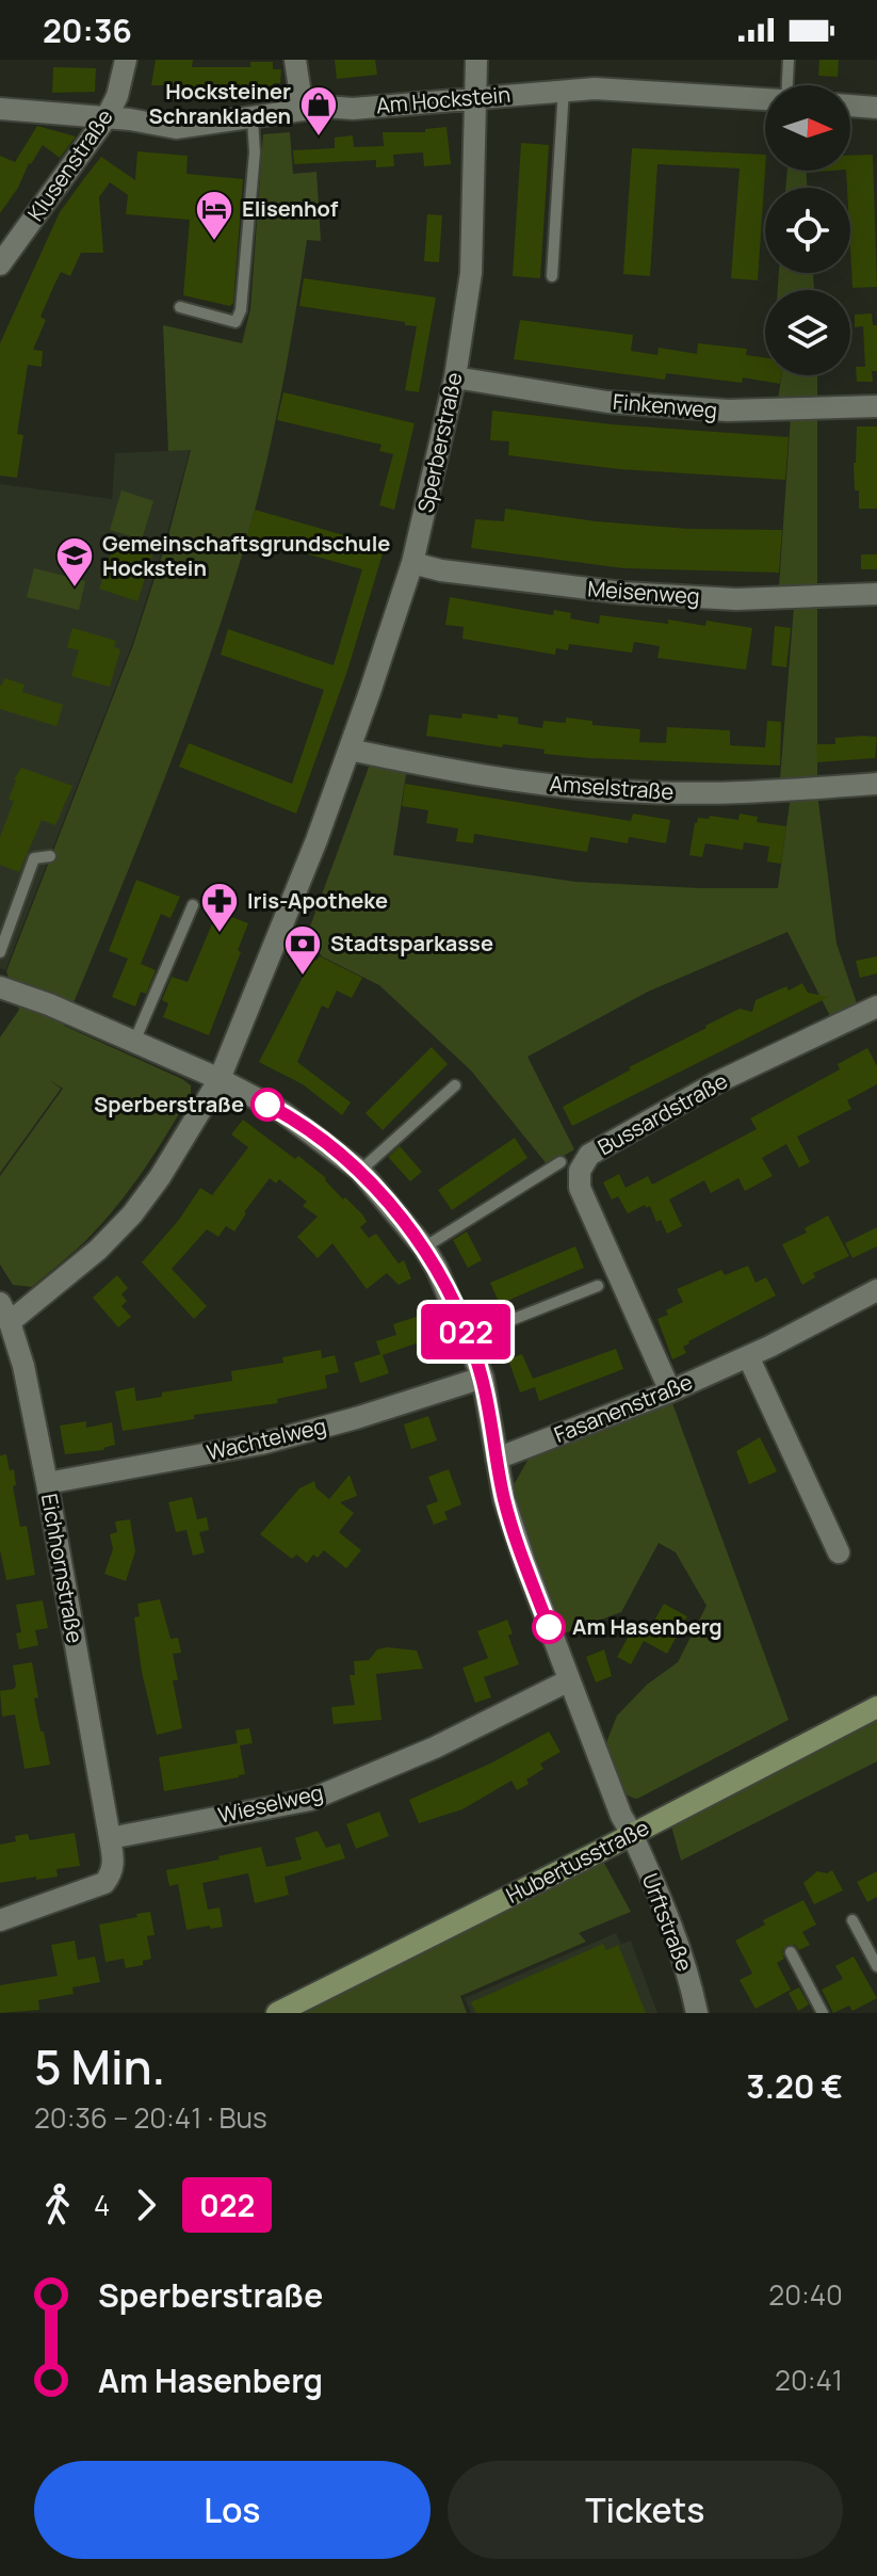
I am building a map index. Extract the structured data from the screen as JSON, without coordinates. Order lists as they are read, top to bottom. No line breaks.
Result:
{"streets":{"main road":["Hubertusstraße"],"street":["Am Hockstein","Klusenstraße","Finkenweg","Sperberstraße","Meisenweg","Amselstraße","Bussardstraße","Fasanenstraße","Wachtelweg","Eichhornstraße","Wieselweg","Urftstraße"]},"crossings":[["Am Hockstein","Klusenstraße"],["Am Hockstein","Sperberstraße"],["Finkenweg","Sperberstraße"],["Sperberstraße","Meisenweg"],["Sperberstraße","Amselstraße"],["Sperberstraße","Eichhornstraße"],["Bussardstraße","Fasanenstraße"],["Wachtelweg","Eichhornstraße"],["Eichhornstraße","Wieselweg"],["Hubertusstraße","Urftstraße"]],"places":{"shop":["Hocksteiner Schrankladen"],"hotel":["Elisenhof"],"school or university":["Gemeinschaftsgrundschule Hockstein"],"pharmacy":["Iris-Apotheke"],"bank":["Stadtsparkasse"],"other":["Sperberstraße","Am Hasenberg"]},"lines":["bus line 022"],"north":"right","page":{"status":"20:36","on_map":"022","heading":["5 Min.","20:36 – 20:41 · Bus","3.20 €"],"legs":["4","022"],"list":[{"name":"Sperberstraße","value":"20:40"},{"name":"Am Hasenberg","value":"20:41"}],"buttons":["Los","Tickets"]}}
